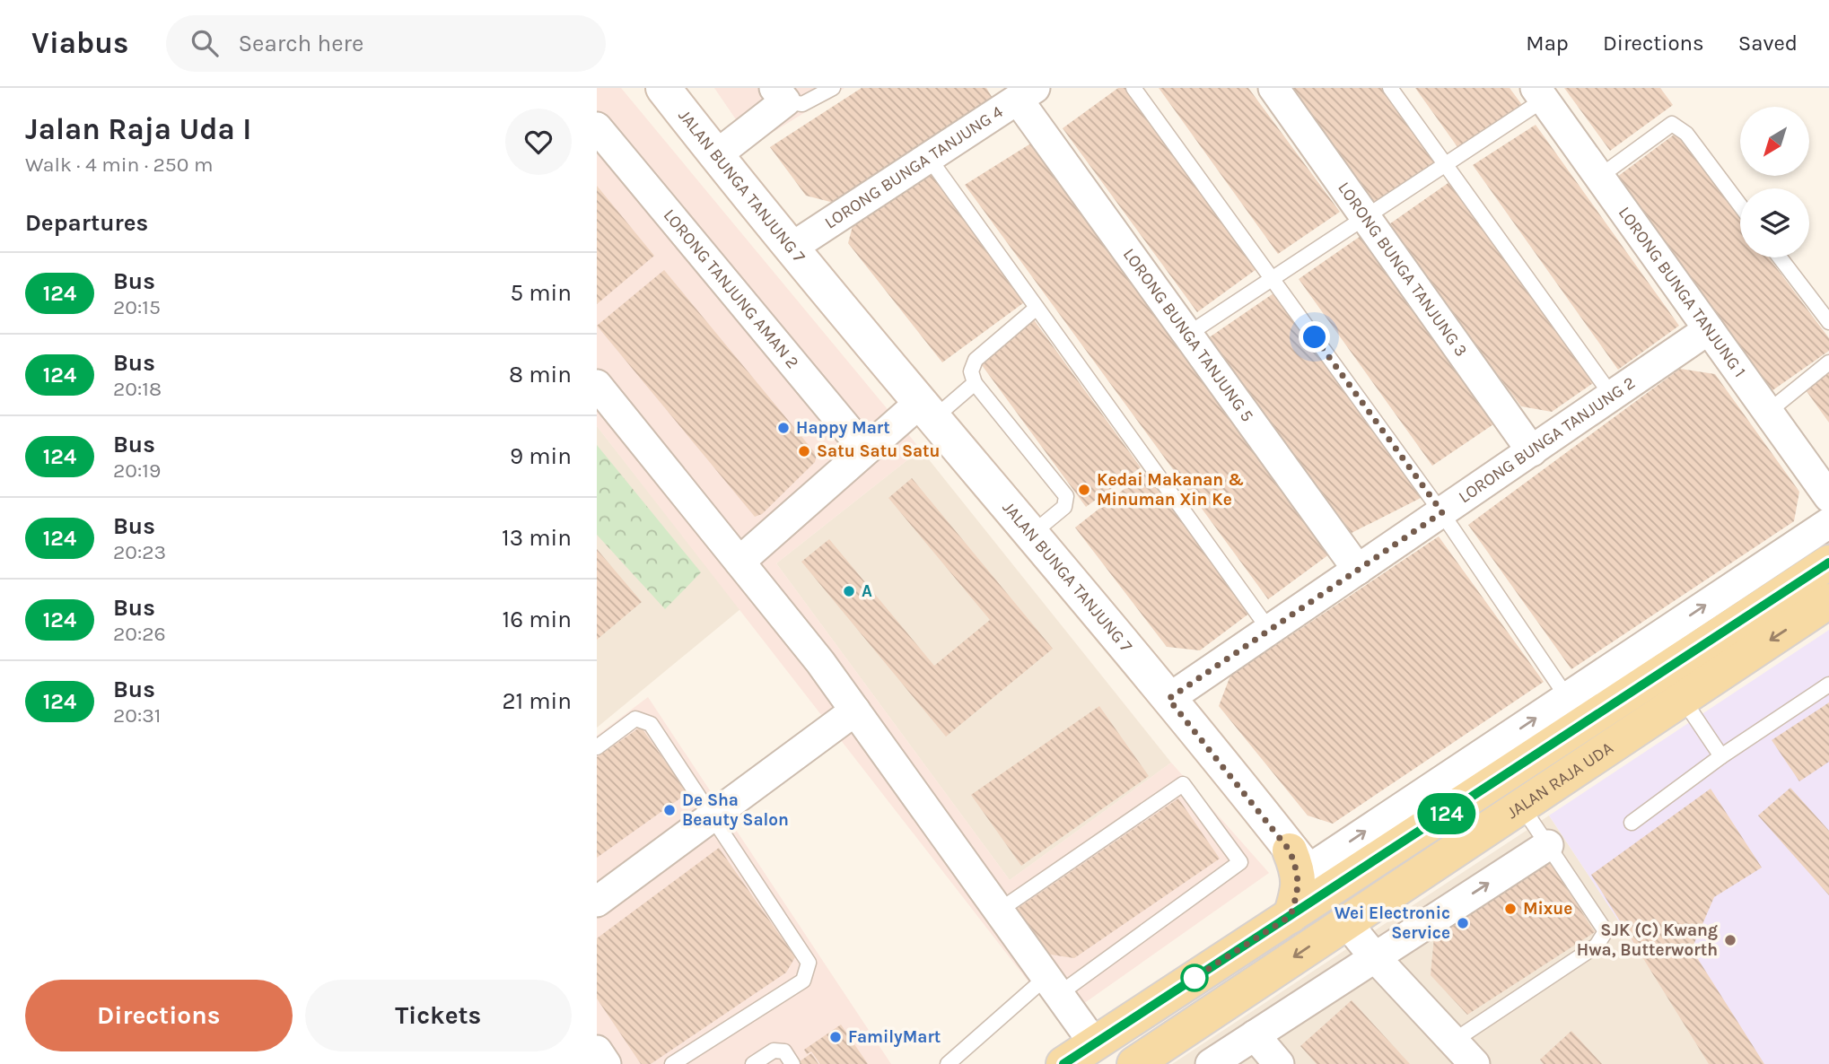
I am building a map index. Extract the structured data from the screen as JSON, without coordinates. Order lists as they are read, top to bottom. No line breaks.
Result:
{"streets":{"main road":["JALAN RAJA UDA"],"street":["LORONG BUNGA TANJUNG 4","JALAN BUNGA TANJUNG 7","LORONG BUNGA TANJUNG 3","LORONG TANJUNG AMAN 2","LORONG BUNGA TANJUNG 1","LORONG BUNGA TANJUNG 5","LORONG BUNGA TANJUNG 2"]},"crossings":[["LORONG BUNGA TANJUNG 4","JALAN BUNGA TANJUNG 7"],["LORONG BUNGA TANJUNG 4","LORONG BUNGA TANJUNG 5"],["JALAN BUNGA TANJUNG 7","LORONG BUNGA TANJUNG 2"],["JALAN BUNGA TANJUNG 7","JALAN RAJA UDA"],["LORONG BUNGA TANJUNG 3","LORONG BUNGA TANJUNG 2"],["LORONG BUNGA TANJUNG 1","LORONG BUNGA TANJUNG 2"],["LORONG BUNGA TANJUNG 5","LORONG BUNGA TANJUNG 2"]],"places":["Happy Mart","Satu Satu Satu","Kedai Makanan & Minuman Xin Ke","A","De Sha Beauty Salon","Mixue","Wei Electronic Service","SJK (C) Kwang Hwa, Butterworth","FamilyMart"],"lines":["bus line 124"],"north":"bottom left","page":{"header":"Viabus","search":"Search here","nav":["Map","Directions","Saved"],"heading":[["Jalan Raja Uda I","Walk · 4 min · 250 m"],"Departures"],"on_map":"124","list":[{"mark":"124","name":"Bus","note":"20:15","value":"5 min"},{"mark":"124","name":"Bus","note":"20:18","value":"8 min"},{"mark":"124","name":"Bus","note":"20:19","value":"9 min"},{"mark":"124","name":"Bus","note":"20:23","value":"13 min"},{"mark":"124","name":"Bus","note":"20:26","value":"16 min"},{"mark":"124","name":"Bus","note":"20:31","value":"21 min"}],"buttons":["Directions","Tickets"]}}
